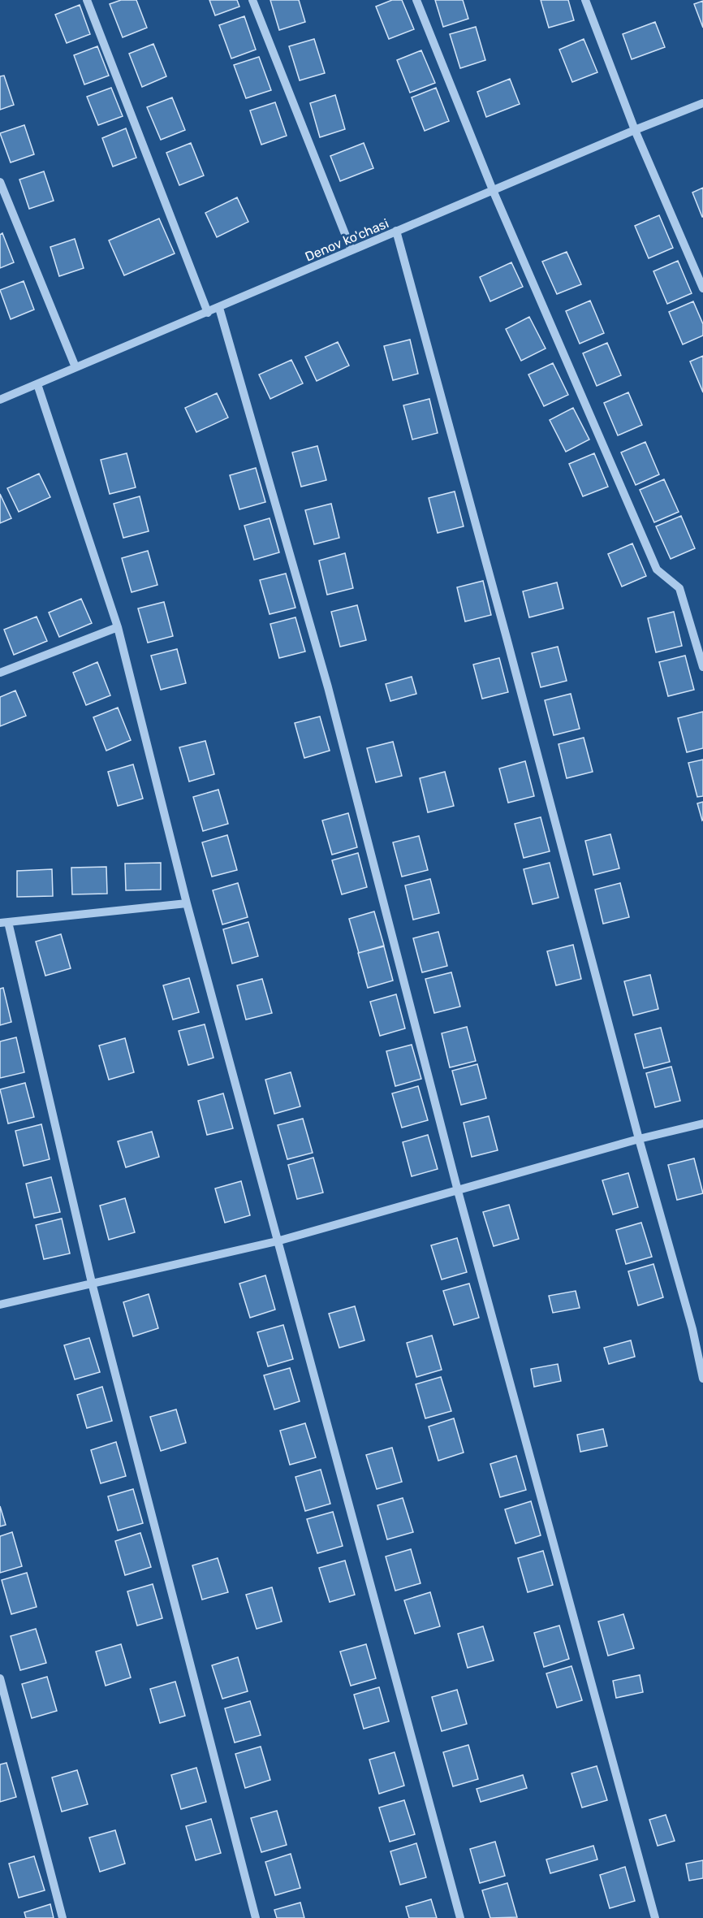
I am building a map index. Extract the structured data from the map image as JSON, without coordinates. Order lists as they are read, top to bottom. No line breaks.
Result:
{"streets":{"street":["Denov ko'chasi"]}}
